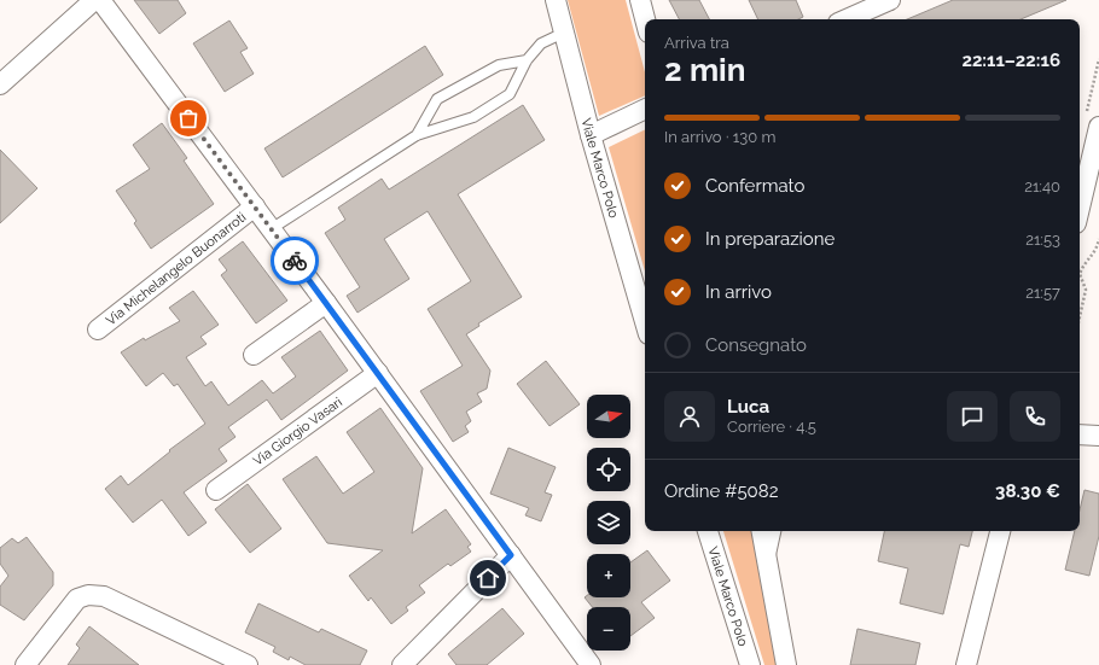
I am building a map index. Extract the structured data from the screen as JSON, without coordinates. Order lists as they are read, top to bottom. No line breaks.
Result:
{"streets":{"street":["Viale Marco Polo","Via Michelangelo Buonarroti","Via Giorgio Vasari"]},"north":"right","page":{"heading":["2 min","Arriva tra","22:11–22:16"],"panel":["Luca","Corriere · 4.5","Ordine #5082","38.30 €"],"bar":"In arrivo · 130 m","list":[["Confermato","21:40"],["In preparazione","21:53"],["In arrivo","21:57"],"Consegnato"],"map_buttons":["+","−"]}}
